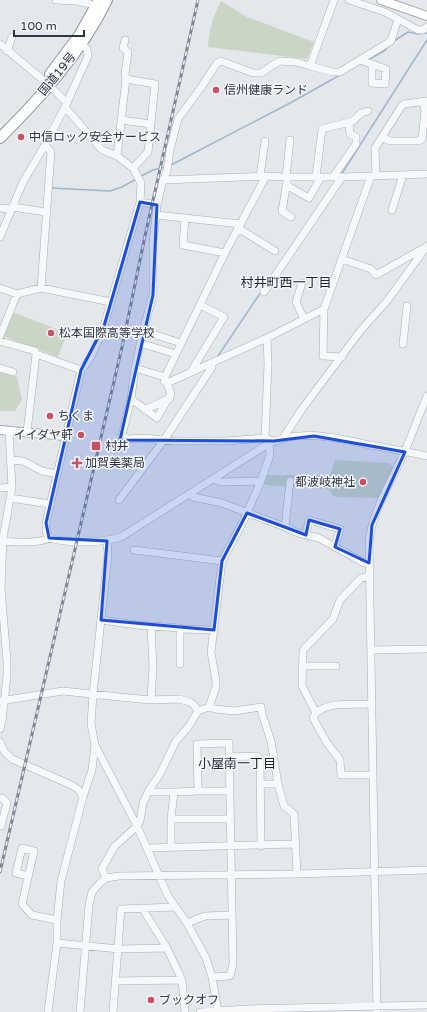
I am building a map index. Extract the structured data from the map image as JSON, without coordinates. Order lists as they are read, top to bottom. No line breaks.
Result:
{"streets":{"highway":["国道19号"]},"districts":["村井町西一丁目","小屋南一丁目"],"places":{"other":["信州健康ランド","中信ロック安全サービス","松本国際高等学校","ちくま","イイダヤ軒","都波岐神社","ブックオフ"],"transit":["村井"],"health":["加賀美薬局"]},"scale_bar":"100 m"}
